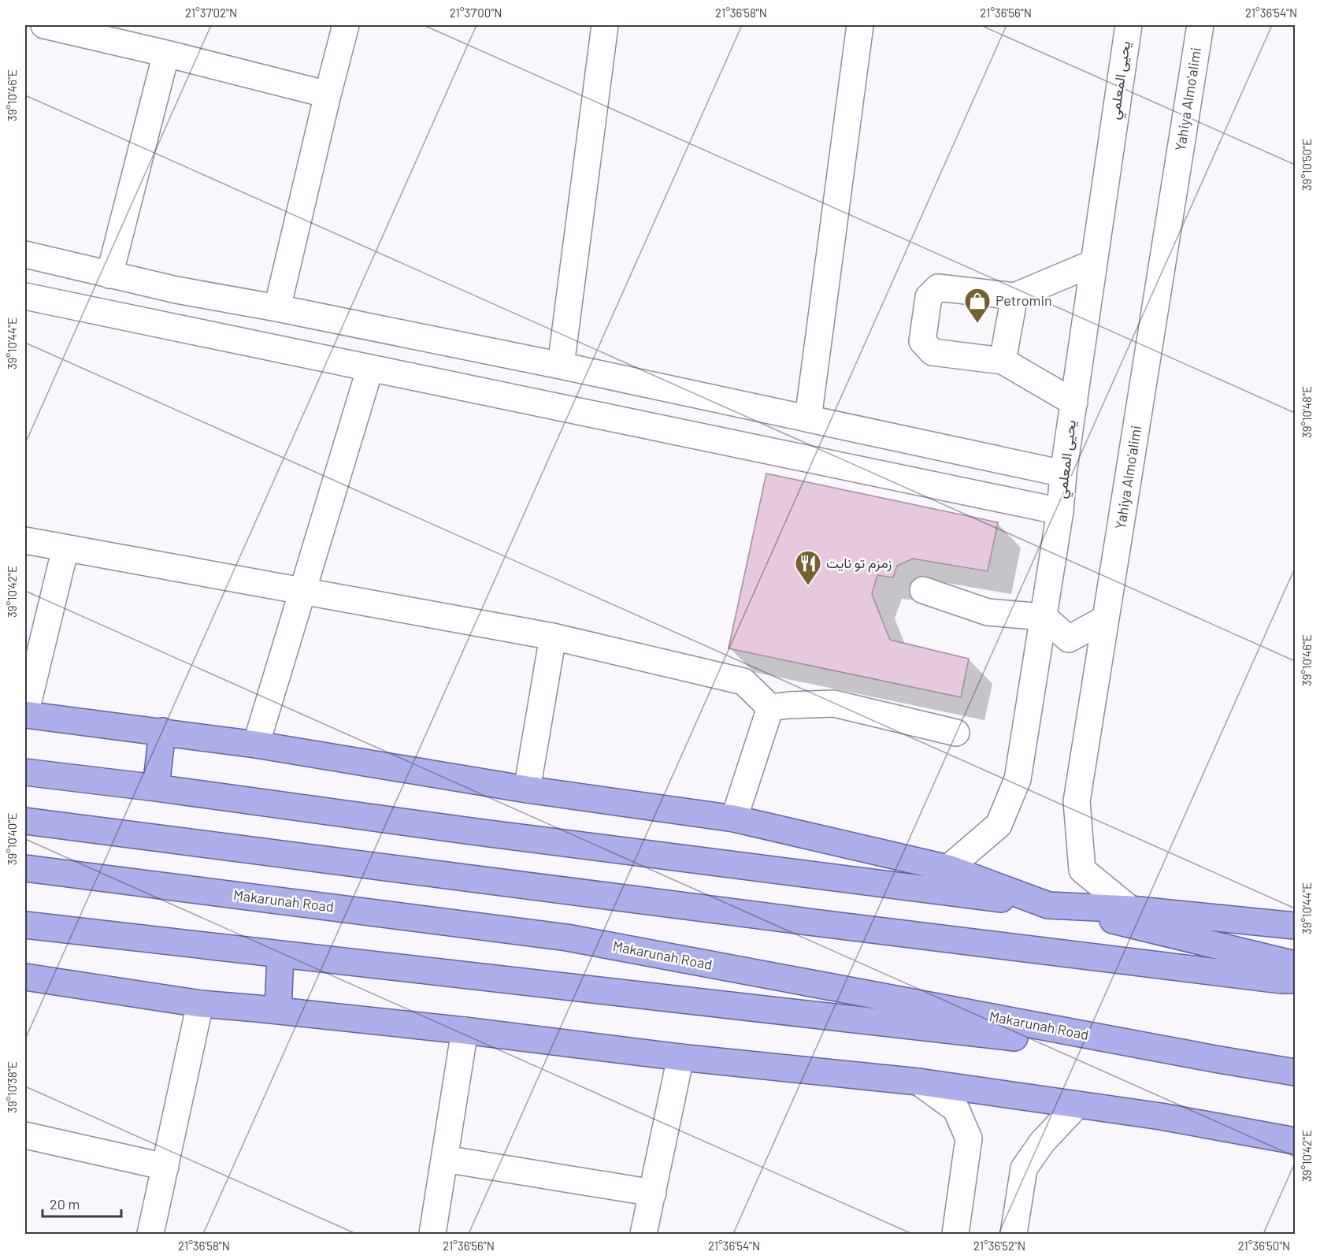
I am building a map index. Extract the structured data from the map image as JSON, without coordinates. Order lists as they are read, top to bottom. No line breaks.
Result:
{"streets":{"main road":["Makarunah Road"],"street":["يحيى المعلمي","Yahiya Almo'alimi"]},"places":{"shop":["Petromin"],"restaurant":["زمزم تو نايت"]},"scale_bar":"20 m","coordinates":["21°37'02\"N","21°37'00\"N","21°36'58\"N","21°36'56\"N","21°36'54\"N","39°10'46\"E","39°10'50\"E","39°10'44\"E","39°10'48\"E","39°10'42\"E","39°10'40\"E","39°10'38\"E","21°36'52\"N","21°36'50\"N"]}
